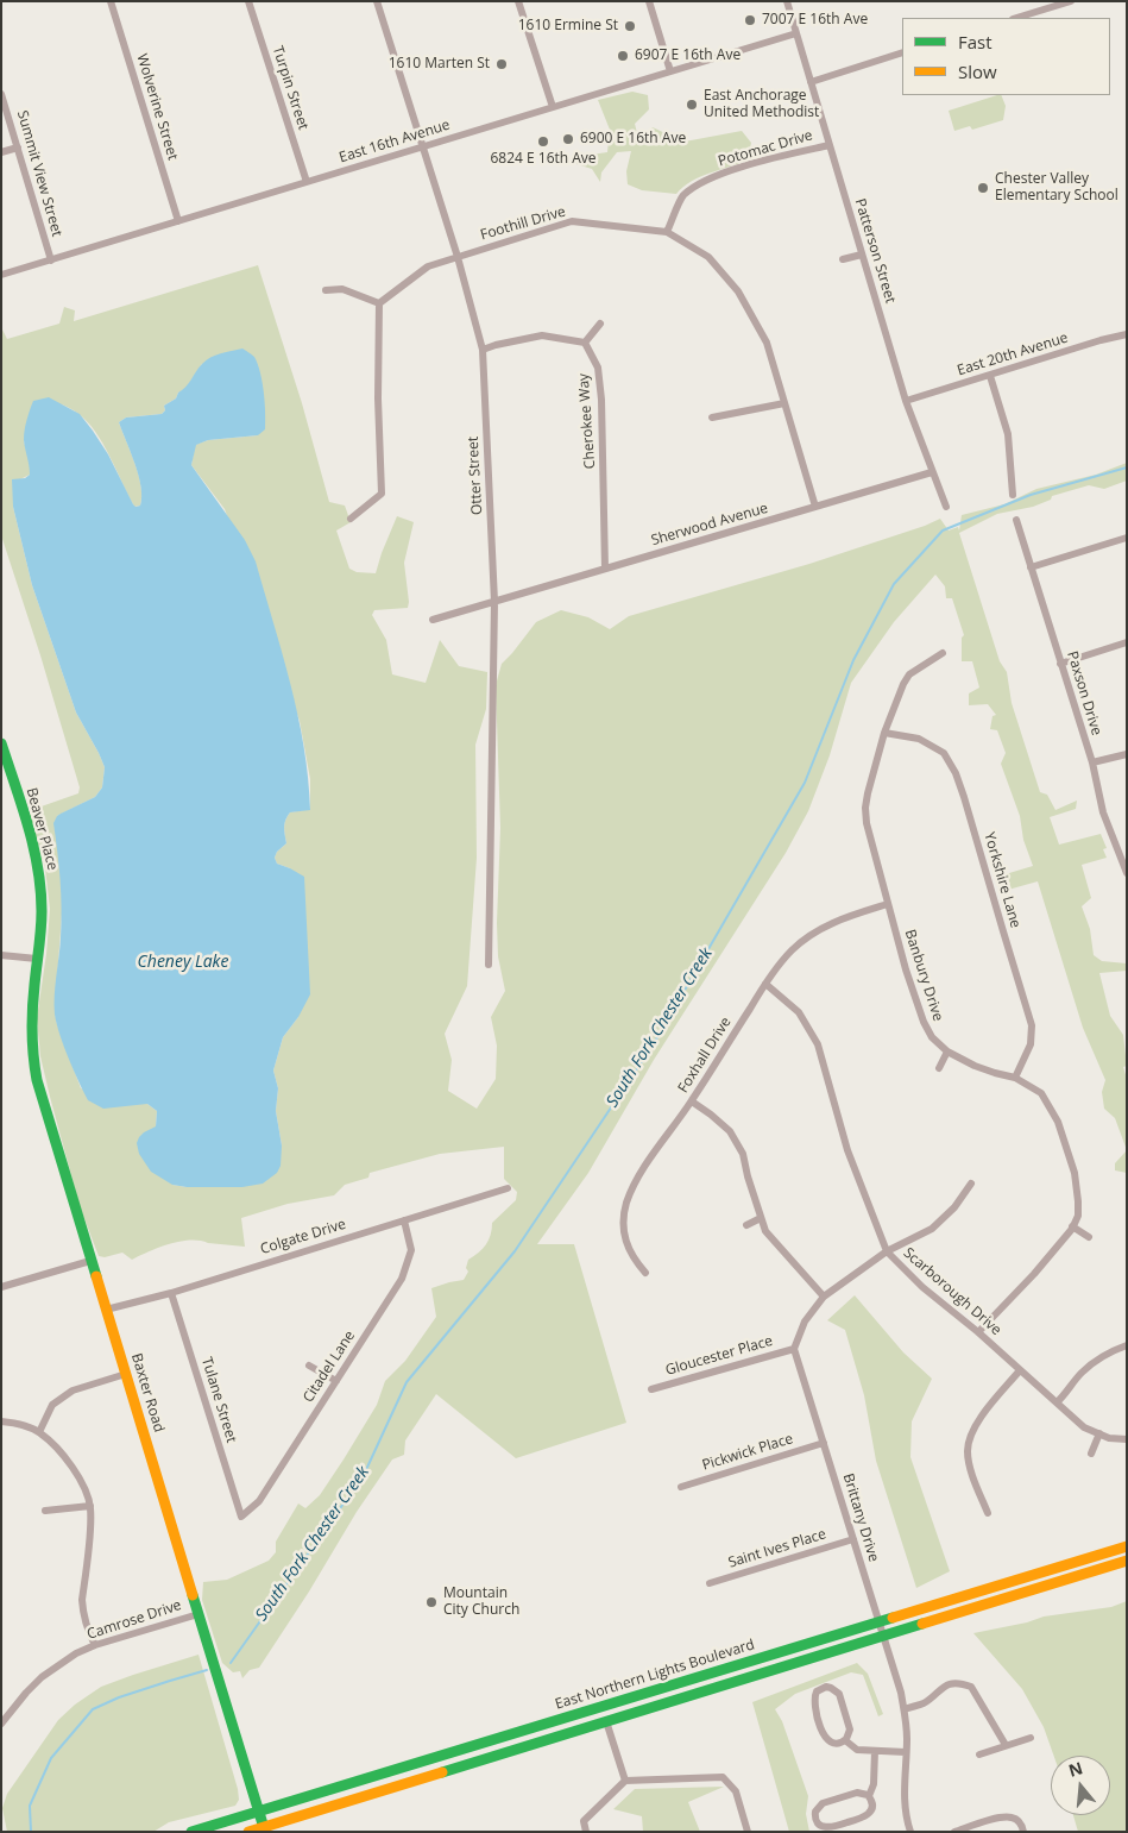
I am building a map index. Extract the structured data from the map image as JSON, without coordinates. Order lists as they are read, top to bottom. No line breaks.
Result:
{"streets":{"main road":["Beaver Place","Baxter Road","East Northern Lights Boulevard"],"street":["Turpin Street","Wolverine Street","East 16th Avenue","Potomac Drive","Summit View Street","Foothill Drive","Patterson Street","East 20th Avenue","Cherokee Way","Otter Street","Sherwood Avenue","Paxson Drive","Yorkshire Lane","Banbury Drive","Foxhall Drive","Colgate Drive","Scarborough Drive","Gloucester Place","Citadel Lane","Tulane Street","Pickwick Place","Brittany Drive","Saint Ives Place","Camrose Drive"]},"crossings":[["Turpin Street","East 16th Avenue"],["Wolverine Street","East 16th Avenue"],["East 16th Avenue","Summit View Street"],["East 16th Avenue","Patterson Street"],["East 16th Avenue","Otter Street"],["Potomac Drive","Foothill Drive"],["Potomac Drive","Patterson Street"],["Foothill Drive","Otter Street"],["Foothill Drive","Sherwood Avenue"],["Patterson Street","East 20th Avenue"],["Patterson Street","Sherwood Avenue"],["Cherokee Way","Sherwood Avenue"],["Otter Street","Sherwood Avenue"],["Beaver Place","Baxter Road"],["Yorkshire Lane","Banbury Drive"],["Banbury Drive","Foxhall Drive"],["Banbury Drive","Scarborough Drive"],["Foxhall Drive","Scarborough Drive"],["Colgate Drive","Citadel Lane"],["Colgate Drive","Baxter Road"],["Colgate Drive","Tulane Street"],["Gloucester Place","Brittany Drive"],["Citadel Lane","Tulane Street"],["Baxter Road","Camrose Drive"],["Baxter Road","East Northern Lights Boulevard"],["Pickwick Place","Brittany Drive"],["Brittany Drive","Saint Ives Place"],["Brittany Drive","East Northern Lights Boulevard"]],"water":["Cheney Lake","South Fork Chester Creek"],"places":["7007 E 16th Ave","1610 Ermine St","6907 E 16th Ave","1610 Marten St","East Anchorage United Methodist","6900 E 16th Ave","6824 E 16th Ave","Chester Valley Elementary School","Mountain City Church"],"legend":["Fast","Slow"],"north":"top"}
